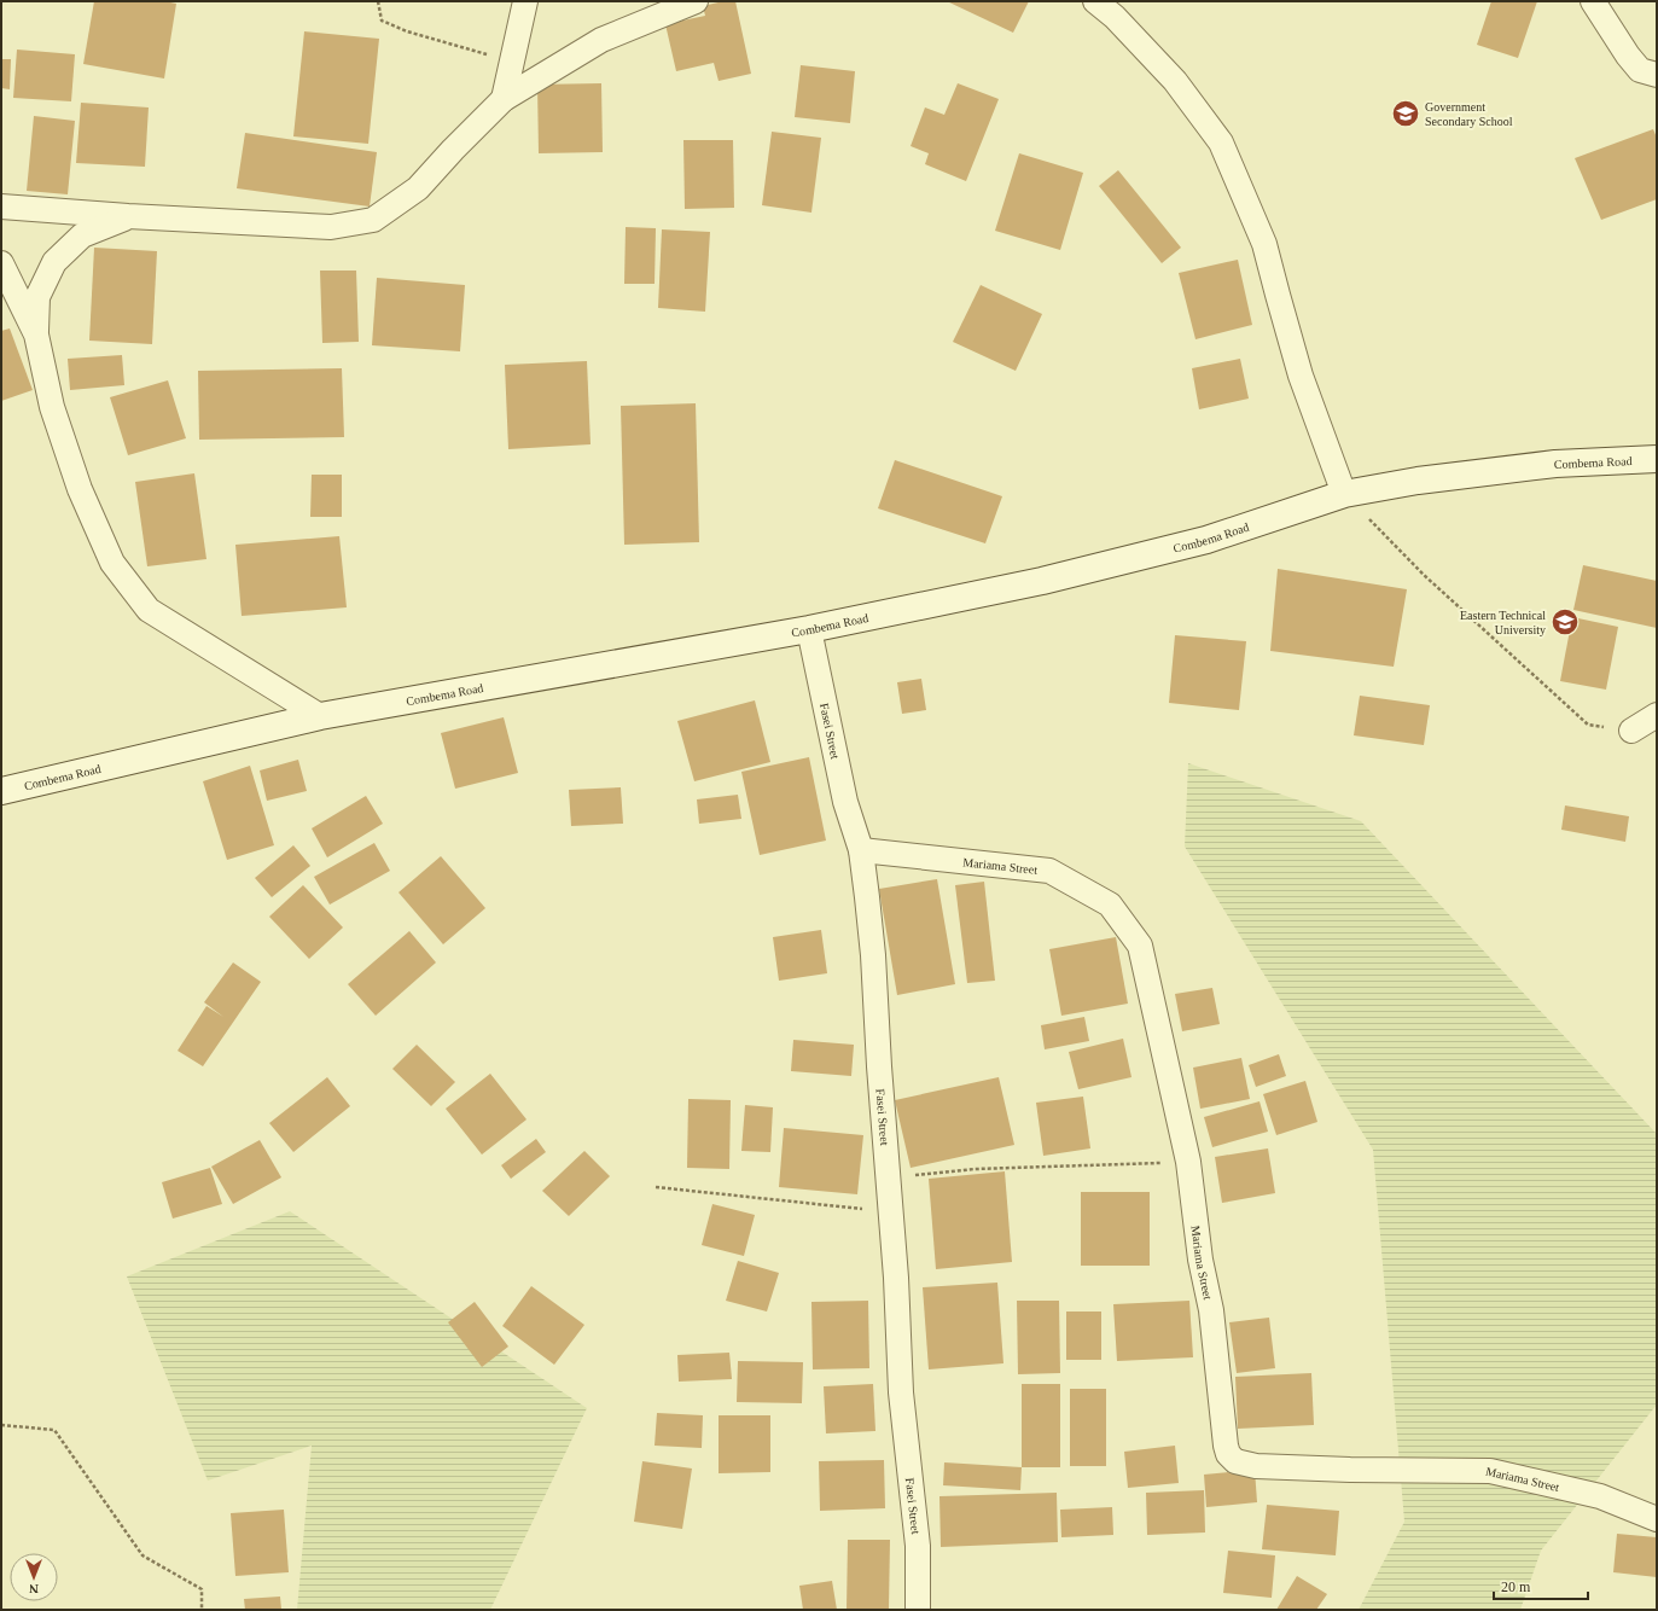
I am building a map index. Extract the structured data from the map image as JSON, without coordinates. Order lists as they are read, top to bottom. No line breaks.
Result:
{"streets":{"street":["Combema Road","Fasei Street","Mariama Street"]},"crossings":[["Combema Road","Fasei Street"],["Fasei Street","Mariama Street"]],"places":{"school or university":["Government Secondary School","Eastern Technical University"]},"scale_bar":"20 m","north":"bottom"}
